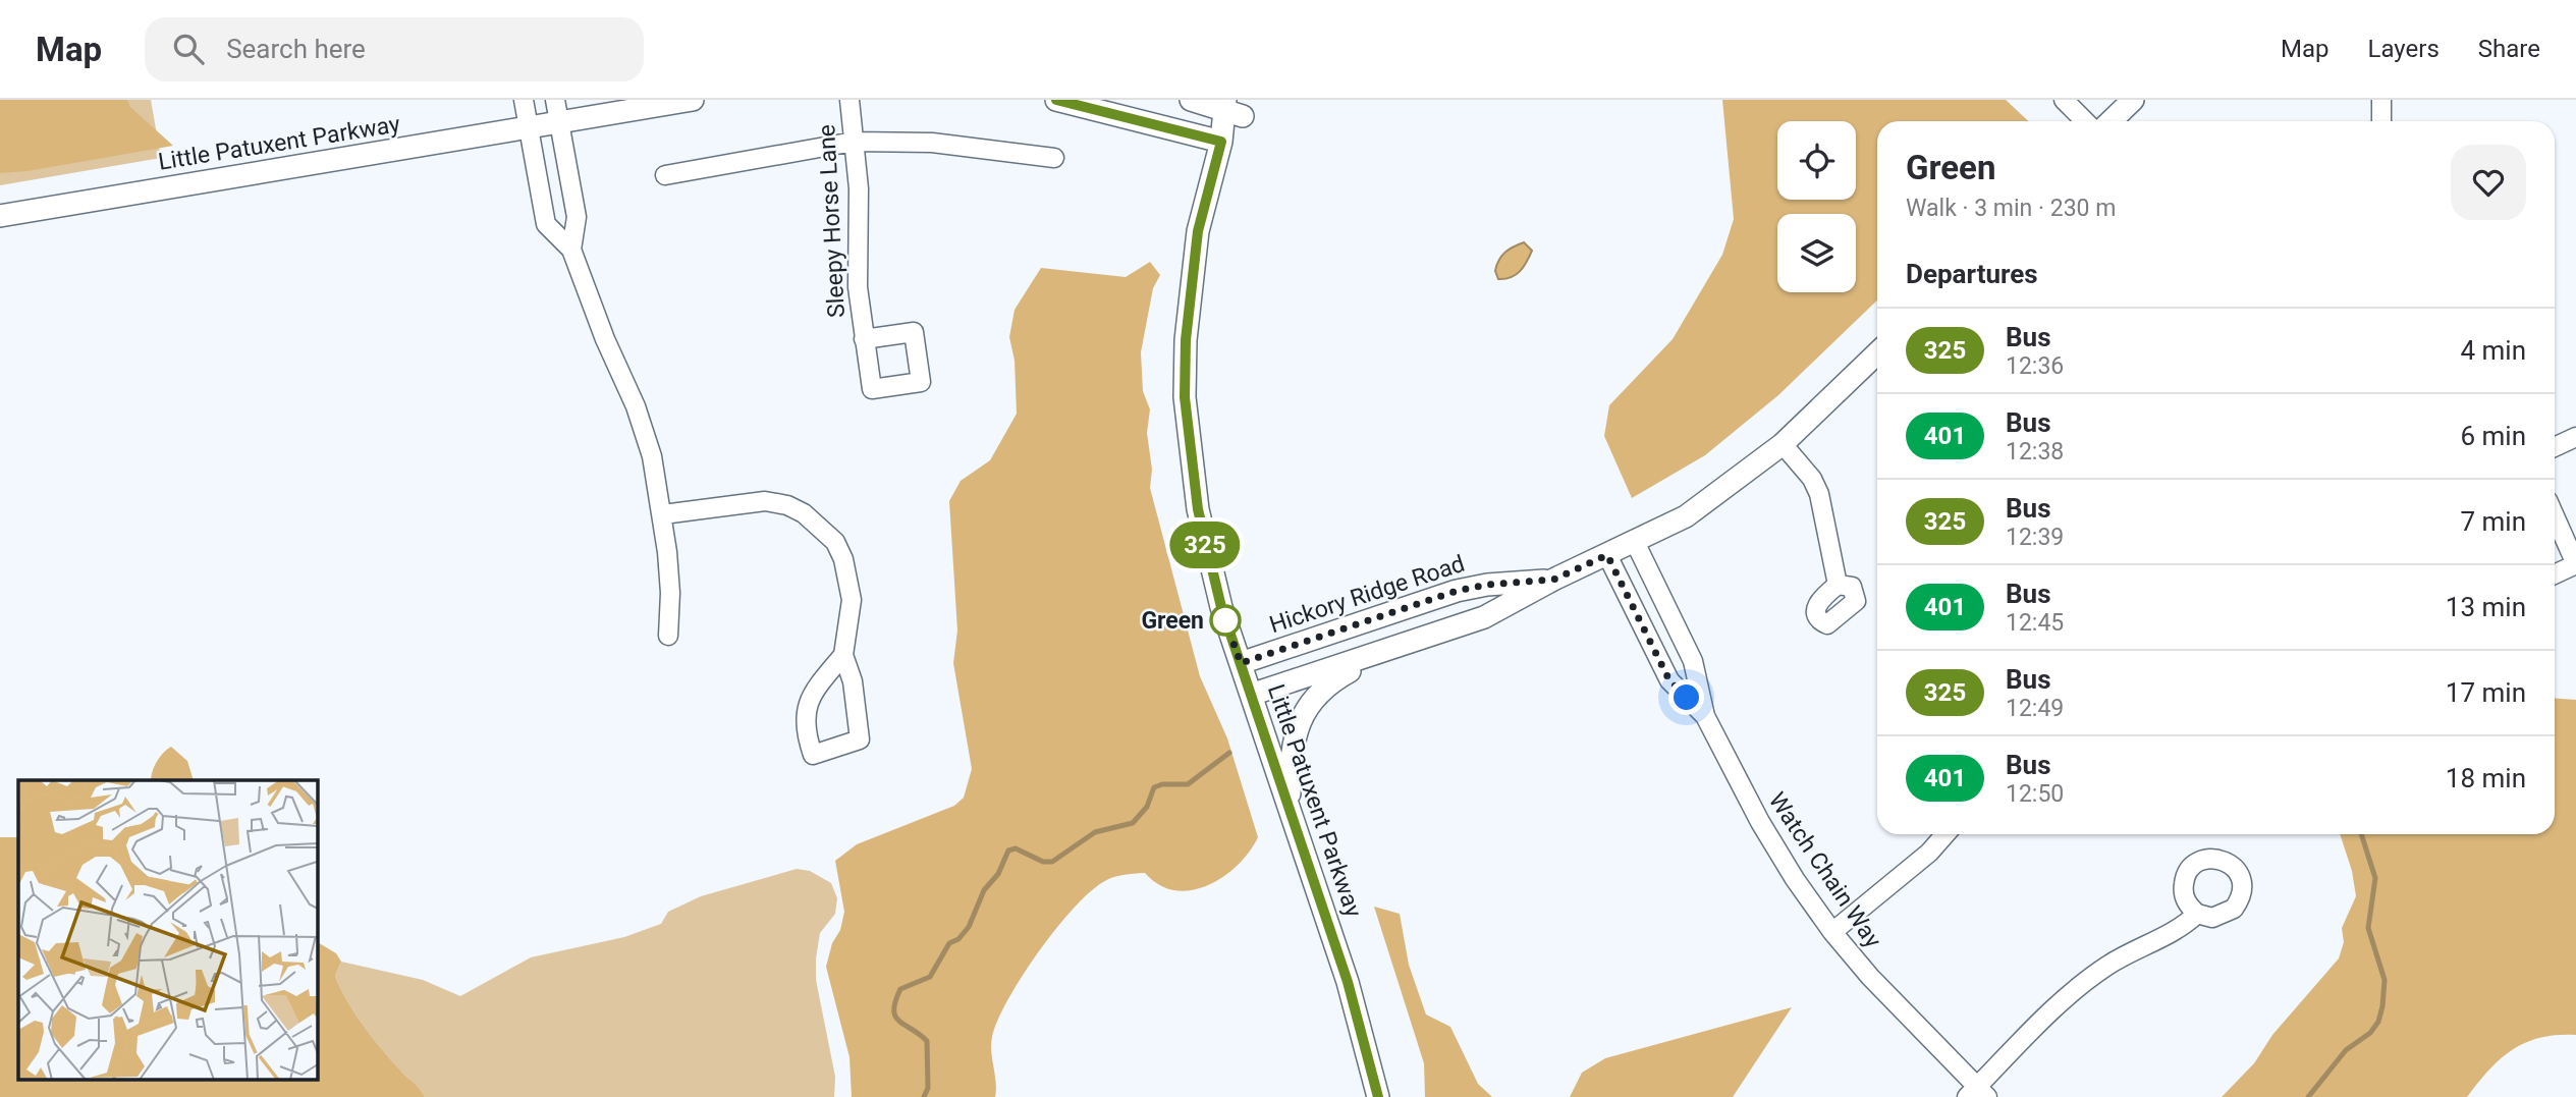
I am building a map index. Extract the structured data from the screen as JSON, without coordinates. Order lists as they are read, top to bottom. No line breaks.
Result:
{"streets":{"street":["Little Patuxent Parkway","Sleepy Horse Lane","Hickory Ridge Road","Watch Chain Way"]},"crossings":[["Little Patuxent Parkway","Hickory Ridge Road"],["Hickory Ridge Road","Watch Chain Way"]],"places":["Green"],"lines":["bus line 325"],"page":{"header":"Map","search":"Search here","nav":["Map","Layers","Share"],"on_map":"325","heading":[["Green","Walk · 3 min · 230 m"],"Departures"],"list":[{"mark":"325","name":"Bus","note":"12:36","value":"4 min"},{"mark":"401","name":"Bus","note":"12:38","value":"6 min"},{"mark":"325","name":"Bus","note":"12:39","value":"7 min"},{"mark":"401","name":"Bus","note":"12:45","value":"13 min"},{"mark":"325","name":"Bus","note":"12:49","value":"17 min"},{"mark":"401","name":"Bus","note":"12:50","value":"18 min"}]}}
